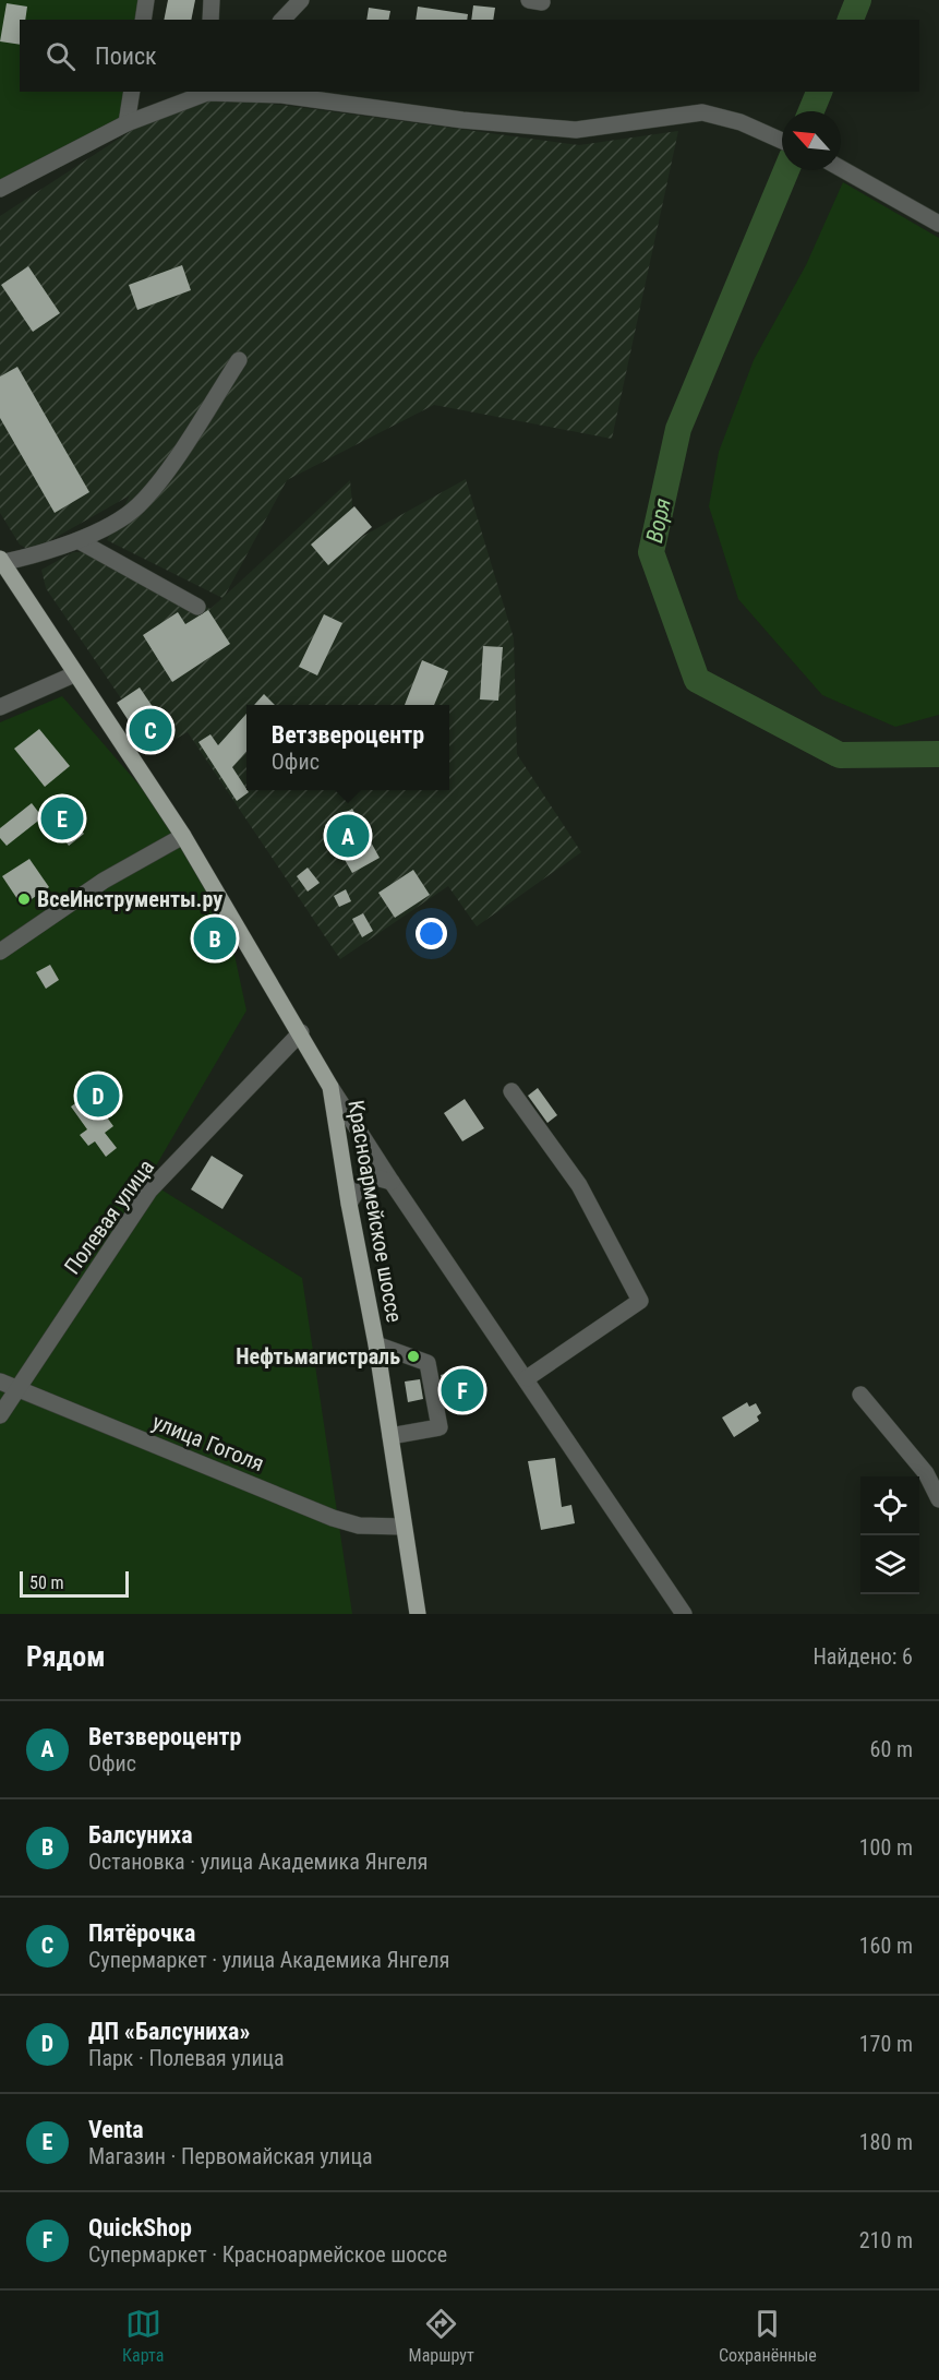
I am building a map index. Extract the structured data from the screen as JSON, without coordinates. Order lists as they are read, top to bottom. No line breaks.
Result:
{"streets":{"main road":["Красноармейское шоссе"],"street":["Полевая улица","улица Гоголя"]},"crossings":[["Красноармейское шоссе","Полевая улица"],["Красноармейское шоссе","улица Гоголя"],["Полевая улица","улица Гоголя"]],"water":["Воря"],"places":["ВсеИнструменты.ру","Нефтьмагистраль"],"scale_bar":"50 m","north":"top left","page":{"search":"Поиск","popup":["Ветзвероцентр","Офис"],"pins":["C","E","A","B","D","F"],"scale":"50 m","heading":["Рядом","Найдено: 6"],"list":[{"mark":"A","name":"Ветзвероцентр","note":"Офис","value":"60 m"},{"mark":"B","name":"Балсуниха","note":"Остановка · улица Академика Янгеля","value":"100 m"},{"mark":"C","name":"Пятёрочка","note":"Супермаркет · улица Академика Янгеля","value":"160 m"},{"mark":"D","name":"ДП «Балсуниха»","note":"Парк · Полевая улица","value":"170 m"},{"mark":"E","name":"Venta","note":"Магазин · Первомайская улица","value":"180 m"},{"mark":"F","name":"QuickShop","note":"Супермаркет · Красноармейское шоссе","value":"210 m"}],"nav":["Карта","Маршрут","Сохранённые"]}}
